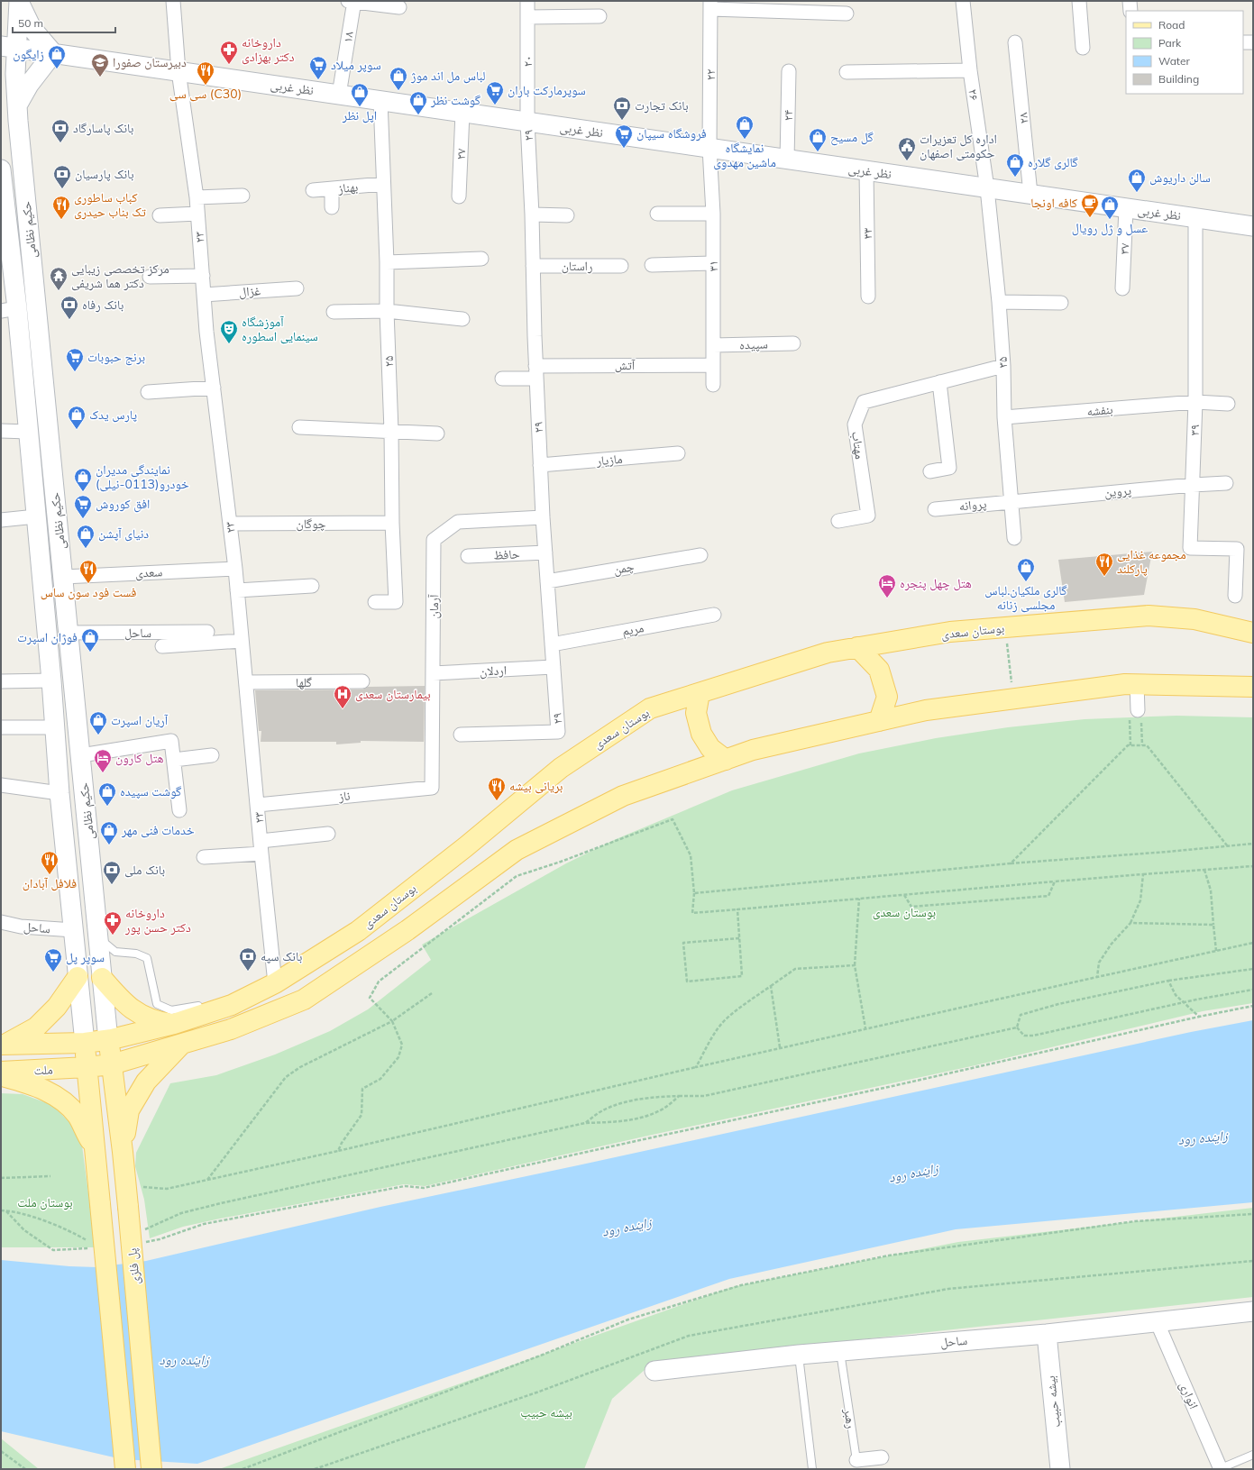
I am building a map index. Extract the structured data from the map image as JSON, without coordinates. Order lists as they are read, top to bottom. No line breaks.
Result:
{"streets":{"main road":["نظر غربی","حکیم نظامی","بوستان سعدی","ساحل","ملت","پل فلزی","بیشه حبیب"],"street":["۱۸","۲۰","۲۲","۲۶","۲۴","۲۸","۲۹","۲۷","بهناز","۳۳","۲۳","۳۷","راستان","۳۱","غزال","سپیده","۲۵","۳۵","آتش","بنفشه","۳۹","مهتاب","مازیار","پروین","پروانه","چوگان","حافظ","چمن","سعدی","آرمان","مریم","اردلان","گلها","ناز","انواری","رهبر"]},"crossings":[["۱۸","نظر غربی"],["۲۰","نظر غربی"],["۲۰","۲۹"],["۲۲","نظر غربی"],["۲۲","۳۱"],["نظر غربی","۲۶"],["نظر غربی","۲۴"],["نظر غربی","۲۸"],["نظر غربی","۲۹"],["نظر غربی","۲۷"],["نظر غربی","حکیم نظامی"],["نظر غربی","۳۳"],["نظر غربی","۲۳"],["نظر غربی","۳۷"],["نظر غربی","۳۱"],["نظر غربی","۲۵"],["نظر غربی","۳۵"],["نظر غربی","۳۹"],["۲۶","۳۵"],["۲۹","راستان"],["۲۹","آتش"],["۲۹","مازیار"],["۲۹","حافظ"],["۲۹","چمن"],["۲۹","آرمان"],["۲۹","مریم"],["۲۹","اردلان"],["بهناز","۲۵"],["حکیم نظامی","سعدی"],["حکیم نظامی","بوستان سعدی"],["حکیم نظامی","ساحل"],["حکیم نظامی","ملت"],["حکیم نظامی","پل فلزی"],["۲۳","غزال"],["۲۳","چوگان"],["۲۳","سعدی"],["۲۳","بوستان سعدی"],["۲۳","گلها"],["۲۳","ناز"],["۳۱","سپیده"],["۳۱","آتش"],["۲۵","چوگان"],["۳۵","بنفشه"],["۳۵","مهتاب"],["۳۵","پروین"],["۳۵","پروانه"],["بنفشه","۳۹"],["۳۹","پروین"],["پروین","پروانه"],["آرمان","اردلان"],["آرمان","ناز"],["بوستان سعدی","ملت"],["بوستان سعدی","پل فلزی"],["ساحل","انواری"],["ساحل","بیشه حبیب"],["ساحل","رهبر"],["ملت","پل فلزی"]],"water":["زاینده رود"],"parks":["بوستان سعدی","بوستان ملت","بیشه حبیب"],"places":{"pharmacy":["داروخانه دکتر بهزادی","داروخانه دکتر حسن پور"],"shop":["زایگون","لباس مل اند موژ","اپل نظر","گوشت نظر","نمایشگاه ماشین مهدوی","گل مسیح","گالری گلاره","سالن داریوش","عسل و ژل رویال","پارس یدک","نمایندگی مدیران خودرو(0113-نیلی)","دنیای آپشن","گالری ملکیان.لباس مجلسی زنانه","فوژان اسپرت","آریان اسپرت","گوشت سپیده","خدمات فنی مهر"],"school or university":["دبیرستان صفورا"],"supermarket":["سوپر میلاد","سوپرمارکت باران","فروشگاه سیپان","برنج حبوبات","افق کوروش","سوپر پل"],"restaurant":["سی سی (C30)","کباب ساطوری تک بناب حیدری","مجموعه غذایی پارکلند","فست فود سون ساس","بریانی بیشه","فلافل آبادان"],"bank":["بانک تجارت","بانک پاسارگاد","بانک پارسیان","بانک رفاه","بانک ملی","بانک سپه"],"public building":["اداره کل تعزیرات حکومتی اصفهان"],"cafe":["کافه اونجا"],"temple":["مرکز تخصصی زیبایی دکتر هما شریفی"],"theatre":["آموزشگاه سینمایی اسطوره"],"hotel":["هتل چهل پنجره","هتل کارون"],"hospital":["بیمارستان سعدی"]},"legend":["Road","Park","Water","Building"],"scale_bar":"50 m"}
